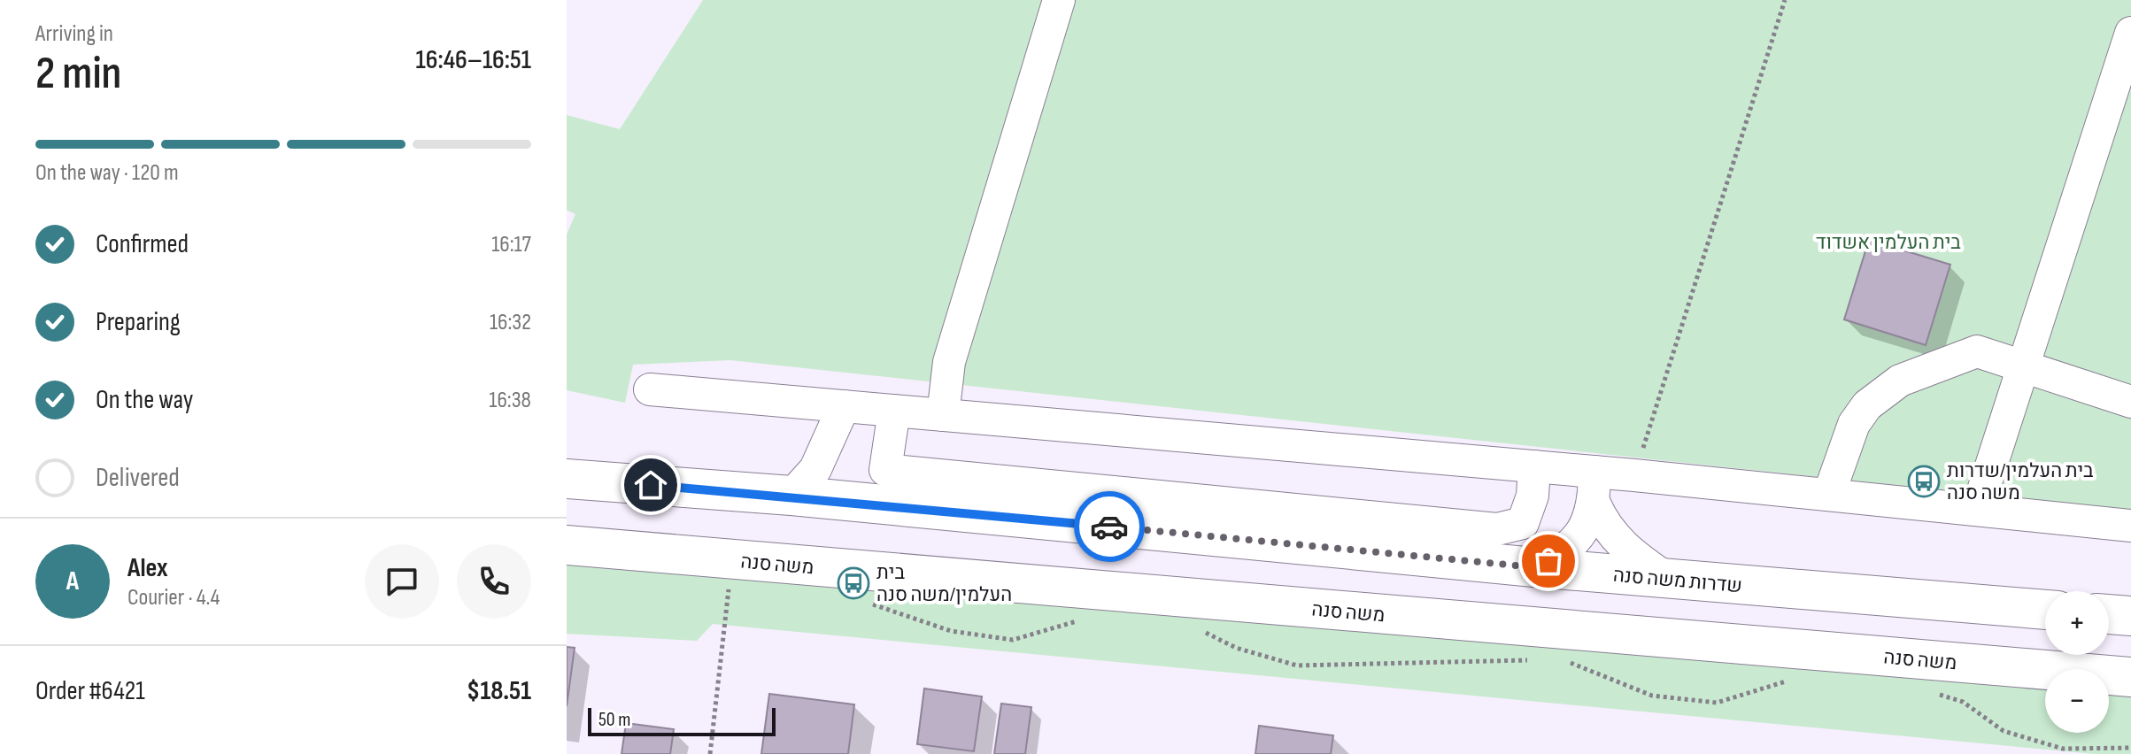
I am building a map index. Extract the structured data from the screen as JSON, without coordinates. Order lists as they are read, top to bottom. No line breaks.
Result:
{"streets":{"main road":["משה סנה","שדרות משה סנה"]},"parks":["בית העלמין אשדוד"],"places":{"bus stop":["בית העלמין/שדרות משה סנה","בית העלמין/משה סנה"]},"scale_bar":"50 m","page":{"heading":["2 min","Arriving in","16:46–16:51"],"panel":["Alex","Courier · 4.4","Order #6421","$18.51"],"bar":"On the way · 120 m","list":[["Confirmed","16:17"],["Preparing","16:32"],["On the way","16:38"],"Delivered"],"round":"A","map_buttons":["+","−"],"scale":"50 m"}}
